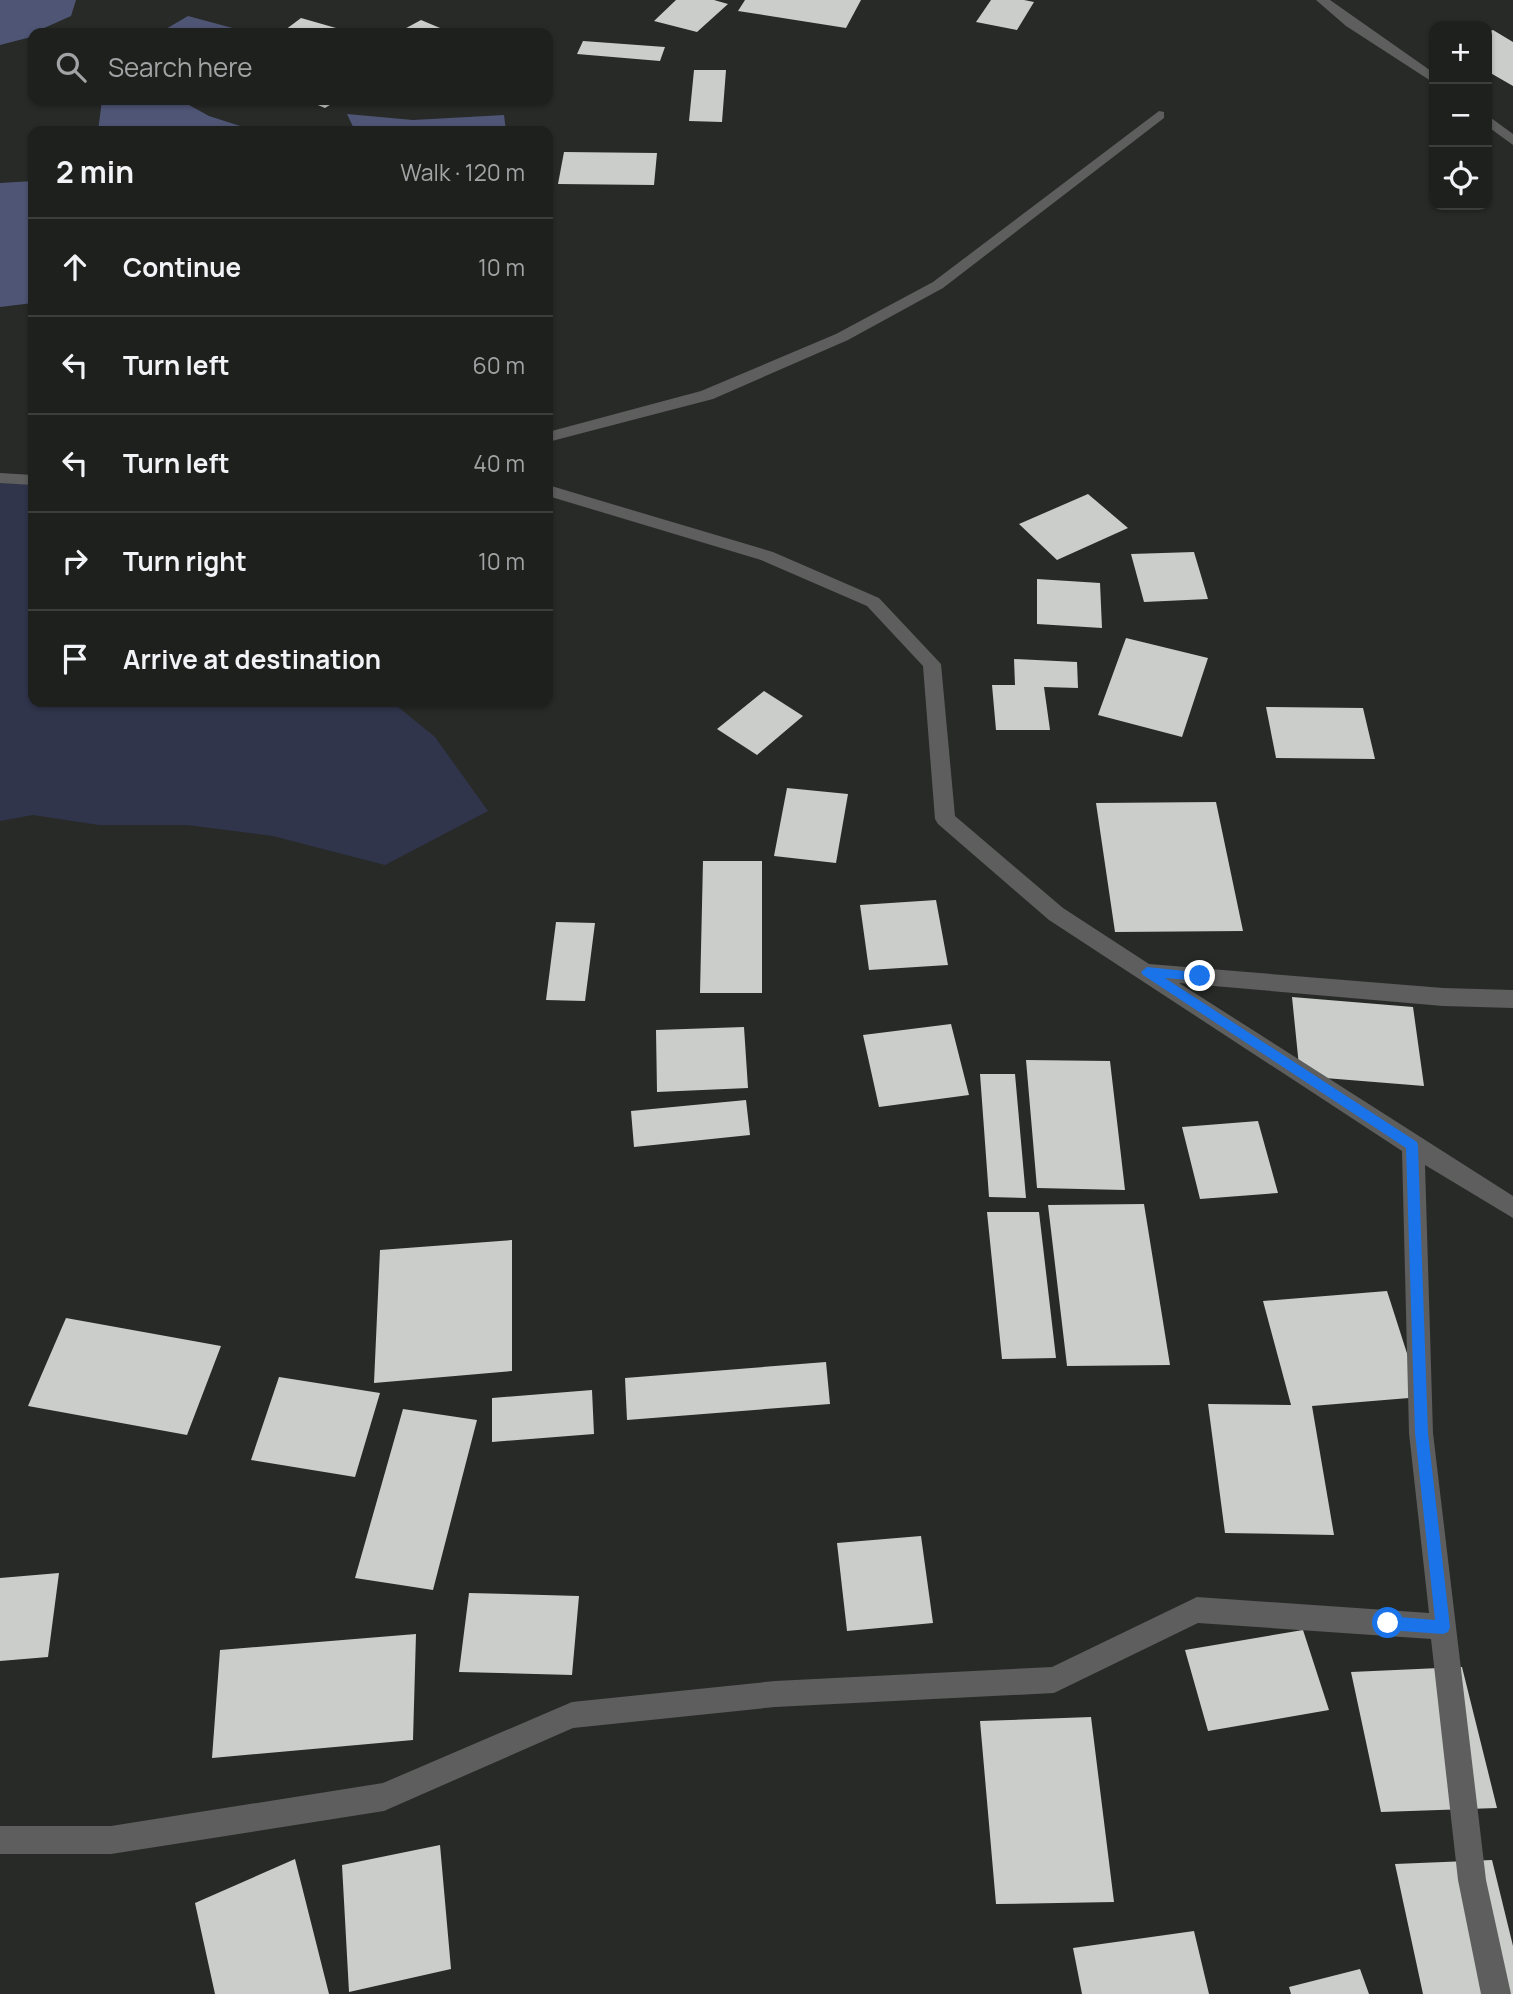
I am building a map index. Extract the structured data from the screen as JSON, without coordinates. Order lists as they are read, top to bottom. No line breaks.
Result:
{"page":{"map_buttons":["+","−"],"search":"Search here","heading":["2 min","Walk · 120 m"],"list":[["Continue","10 m"],["Turn left","60 m"],["Turn left","40 m"],["Turn right","10 m"],"Arrive at destination"]}}
